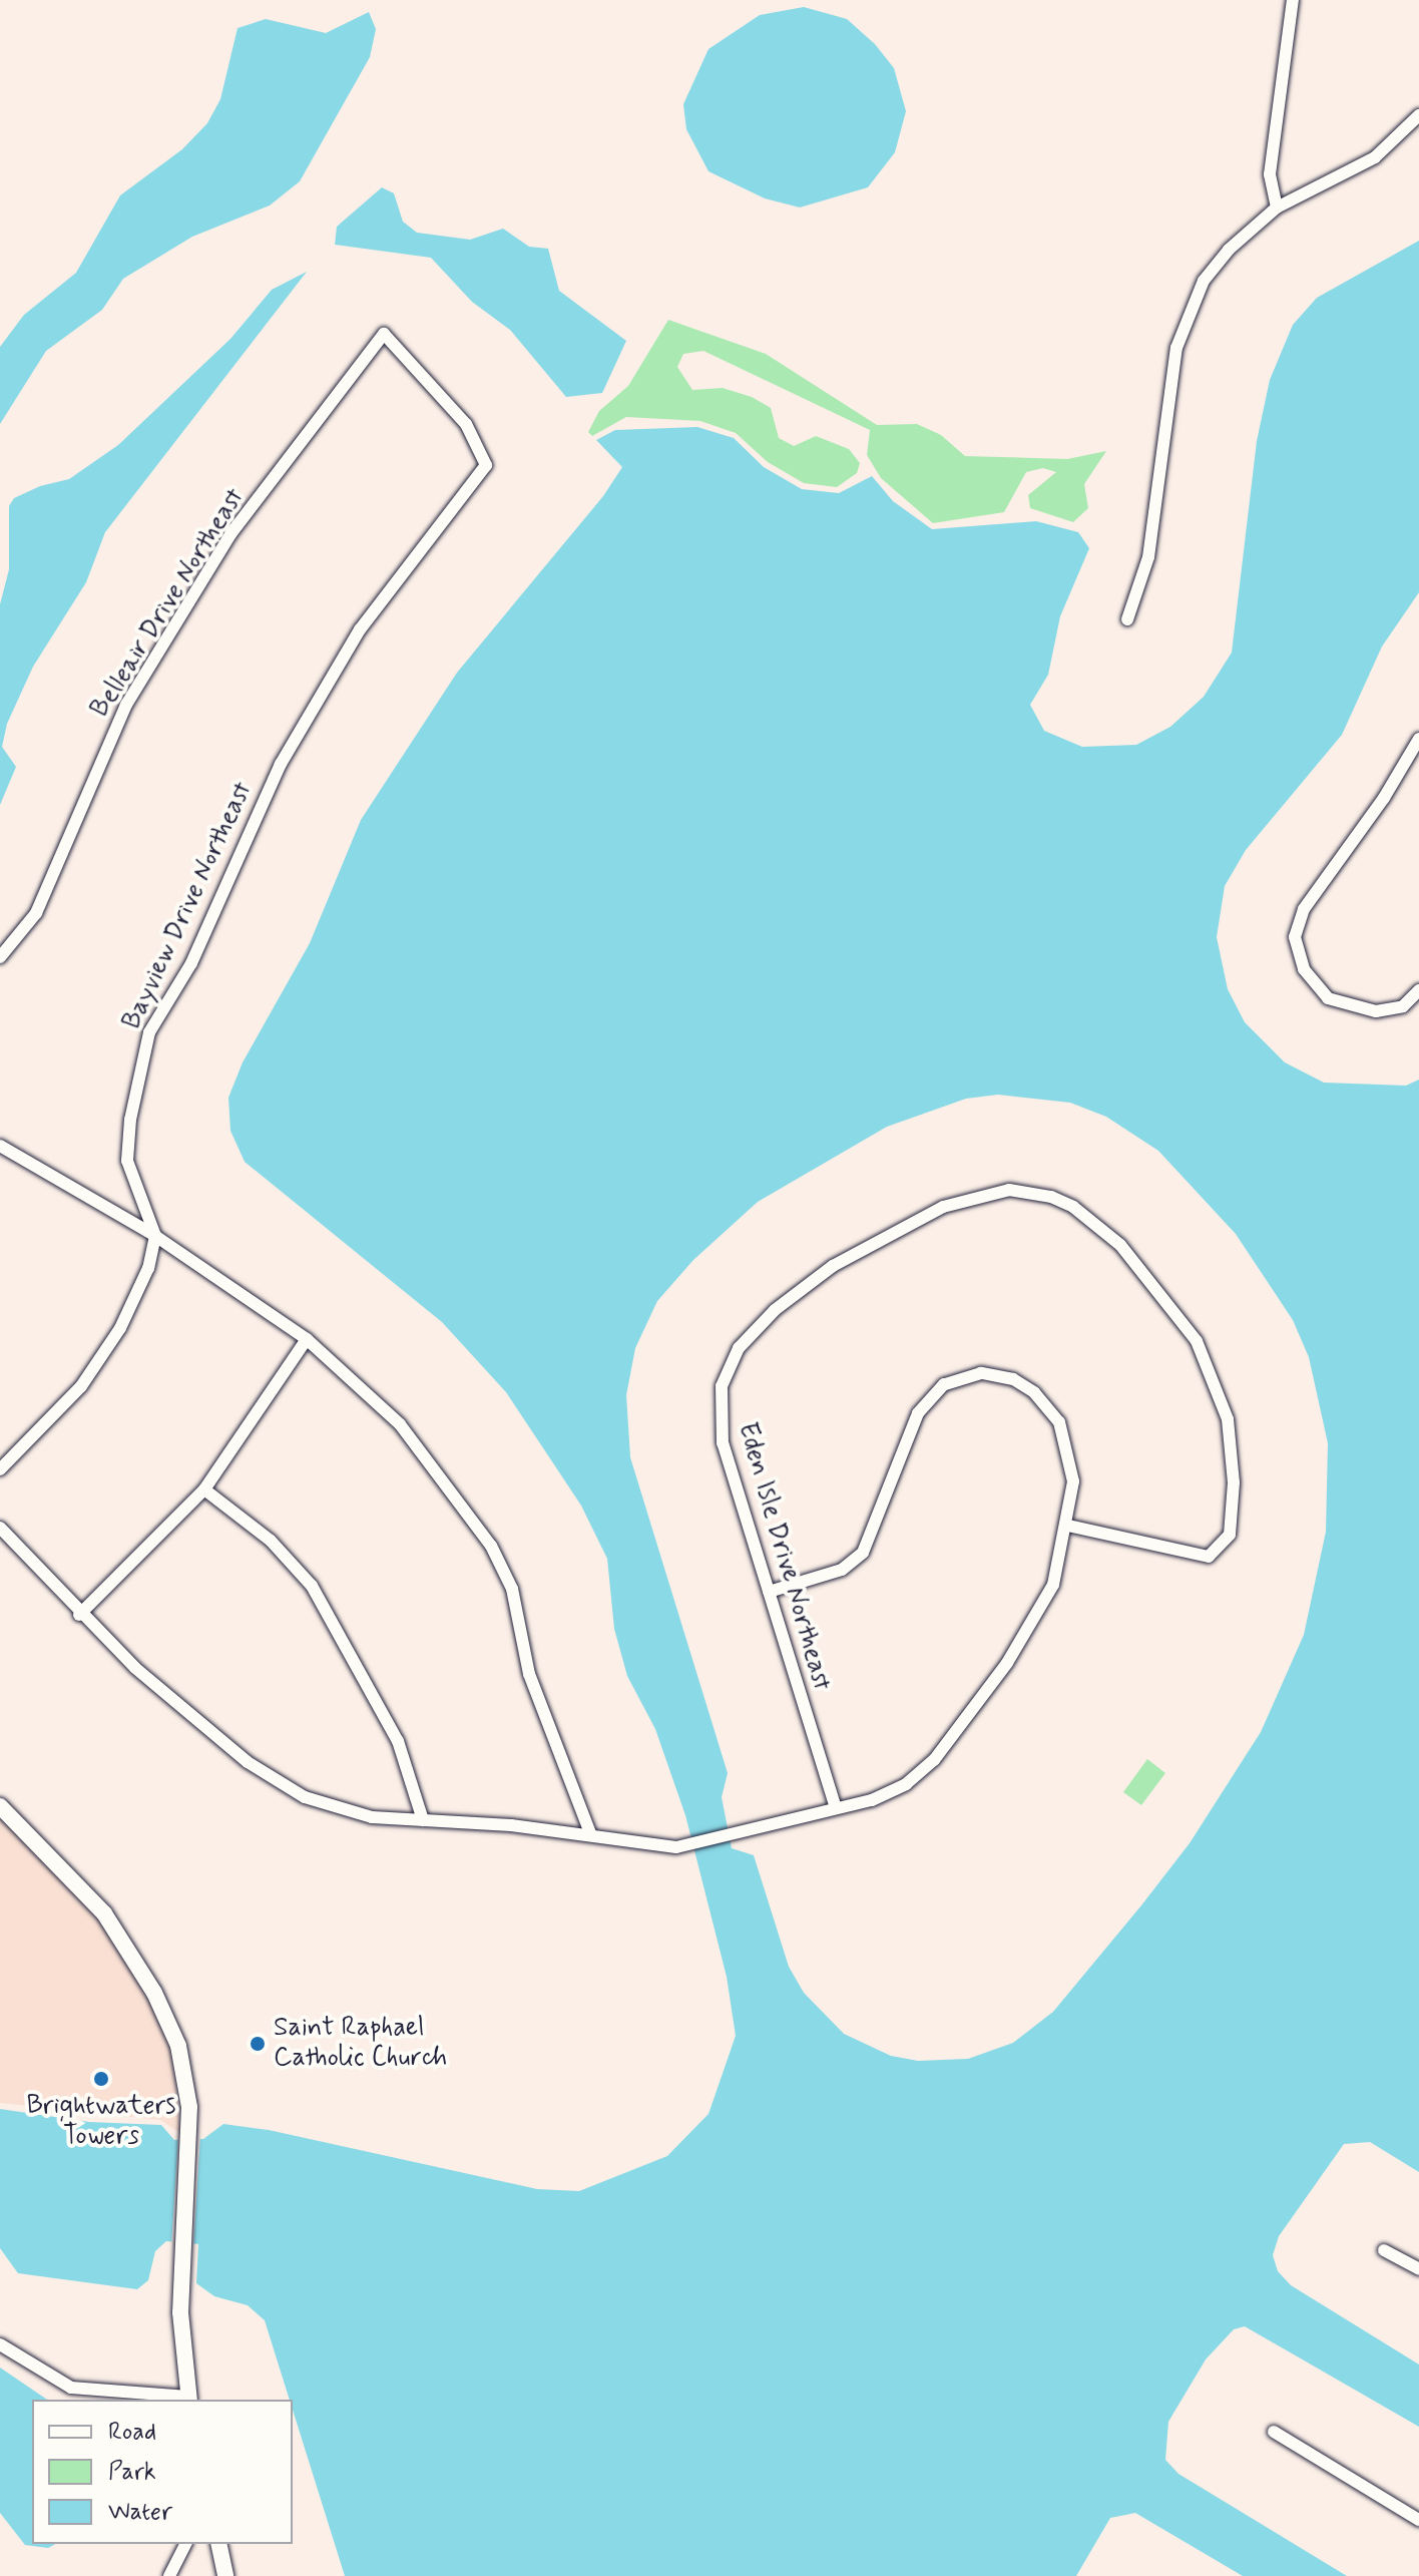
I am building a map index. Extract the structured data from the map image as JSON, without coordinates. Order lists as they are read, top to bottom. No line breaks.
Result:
{"streets":{"street":["Belleair Drive Northeast","Bayview Drive Northeast","Eden Isle Drive Northeast"]},"crossings":[["Belleair Drive Northeast","Bayview Drive Northeast"]],"places":["Saint Raphael Catholic Church","Brightwaters Towers"],"legend":["Road","Park","Water"]}
